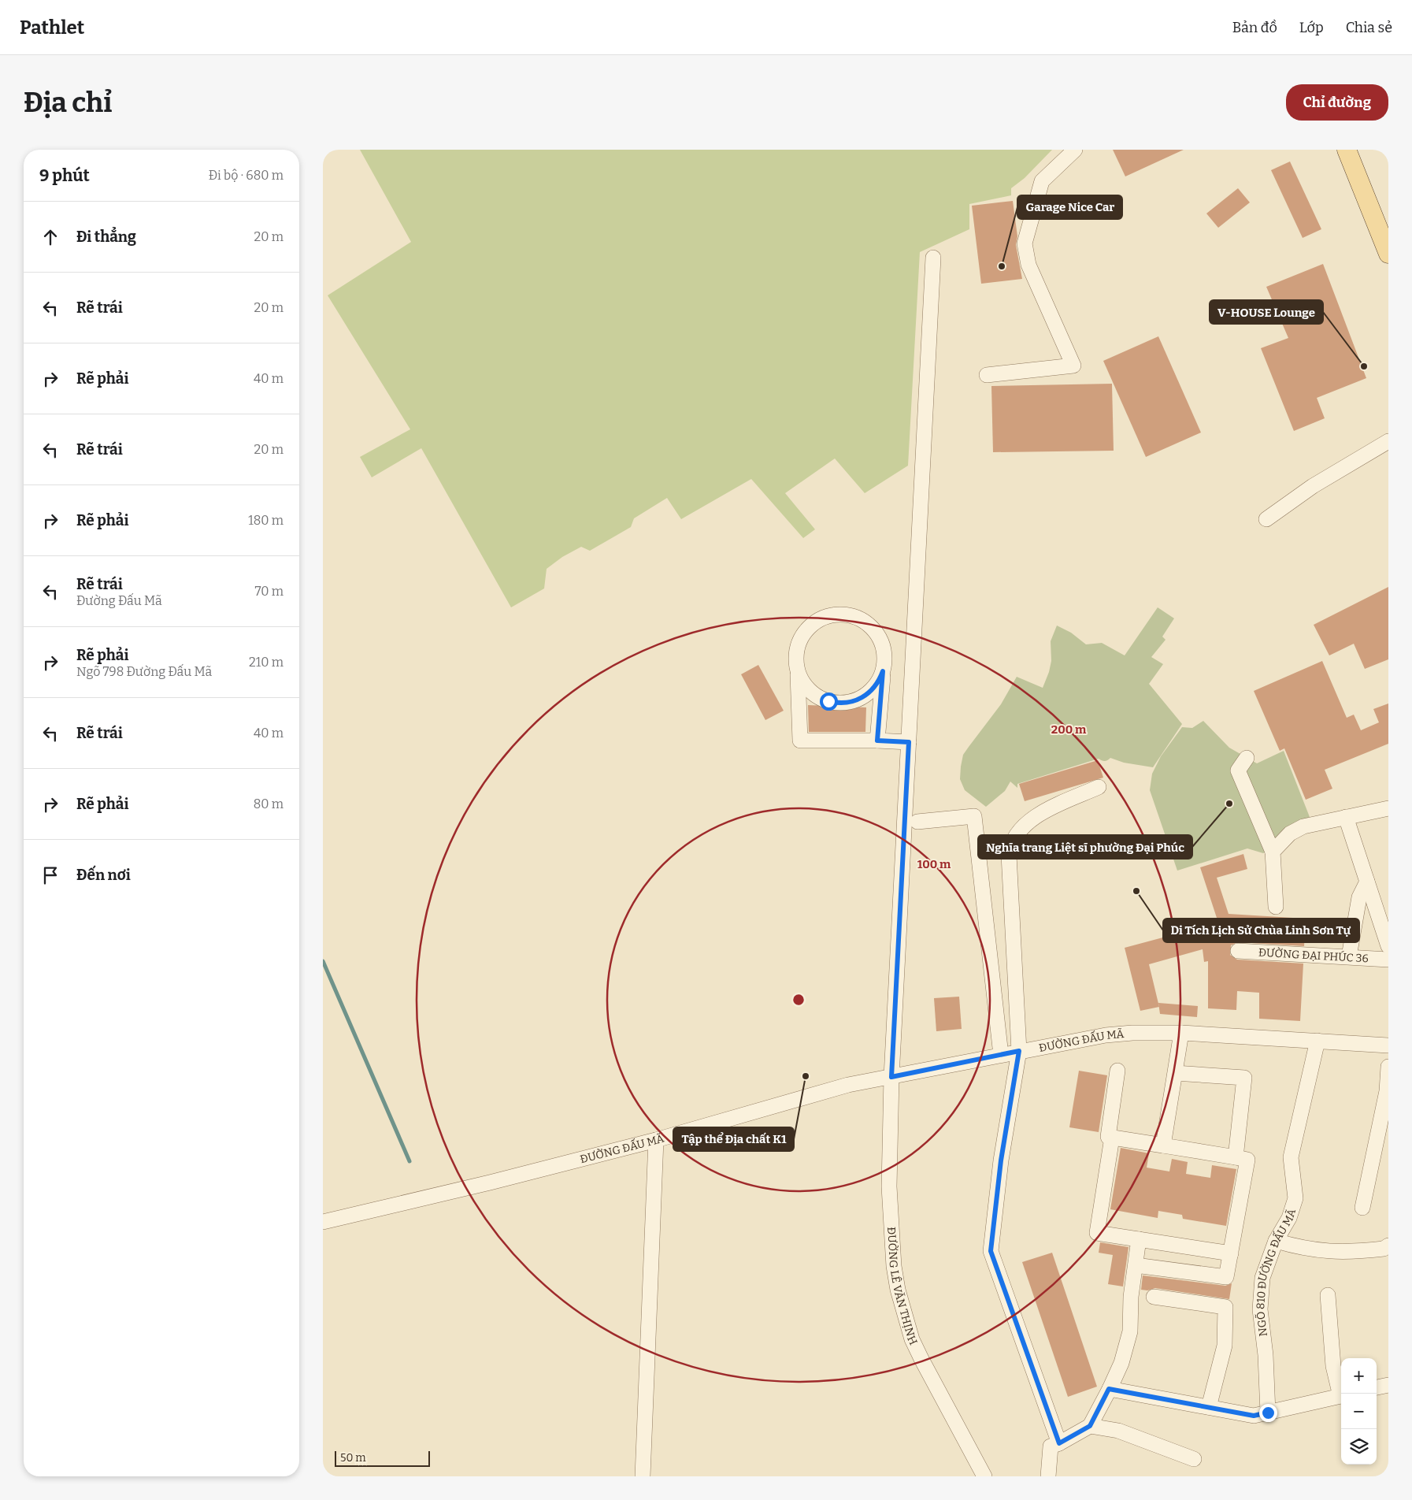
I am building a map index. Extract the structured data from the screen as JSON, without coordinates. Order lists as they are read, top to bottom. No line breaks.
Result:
{"streets":{"street":["ĐƯỜNG ĐẠI PHÚC 36","ĐƯỜNG ĐẤU MÃ","NGÕ 810 ĐƯỜNG ĐẤU MÃ","ĐƯỜNG LÊ VĂN THỊNH"]},"crossings":[["ĐƯỜNG ĐẤU MÃ","NGÕ 810 ĐƯỜNG ĐẤU MÃ"],["ĐƯỜNG ĐẤU MÃ","ĐƯỜNG LÊ VĂN THỊNH"]],"places":["Garage Nice Car","V-HOUSE Lounge","Nghĩa trang Liệt sĩ phường Đại Phúc","Di Tích Lịch Sử Chùa Linh Sơn Tự","Tập thể Địa chất K1"],"scale_bar":"50 m","page":{"header":"Pathlet","nav":["Bản đồ","Lớp","Chia sẻ"],"buttons":"Chỉ đường","title":"Địa chỉ","heading":["9 phút","Đi bộ · 680 m"],"list":[["Đi thẳng","20 m"],["Rẽ trái","20 m"],["Rẽ phải","40 m"],["Rẽ trái","20 m"],["Rẽ phải","180 m"],["Rẽ trái","Đường Đấu Mã","70 m"],["Rẽ phải","Ngõ 798 Đường Đấu Mã","210 m"],["Rẽ trái","40 m"],["Rẽ phải","80 m"],"Đến nơi"],"map_buttons":["+","−"],"scale":"50 m"},"rings":["200 m","100 m"]}
